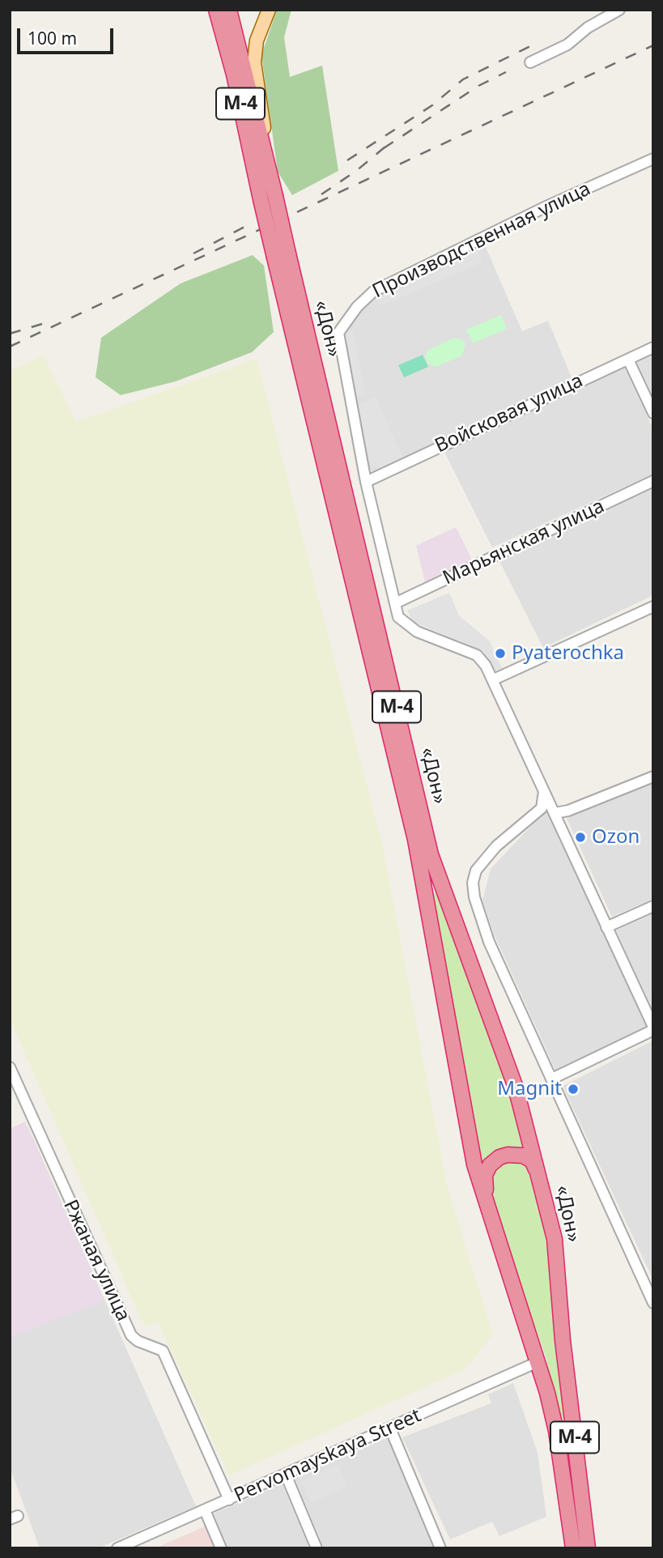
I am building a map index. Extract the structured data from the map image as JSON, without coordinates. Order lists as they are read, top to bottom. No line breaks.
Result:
{"streets":{"highway":["М-4","«Дон»"],"street":["Производственная улица","Войсковая улица","Марьянская улица","Ржаная улица","Pervomayskaya Street"]},"crossings":[["М-4","«Дон»"],["Производственная улица","Войсковая улица"],["Производственная улица","Марьянская улица"],["«Дон»","Pervomayskaya Street"],["Ржаная улица","Pervomayskaya Street"]],"places":["Pyaterochka","Ozon","Magnit"],"scale_bar":"100 m"}
